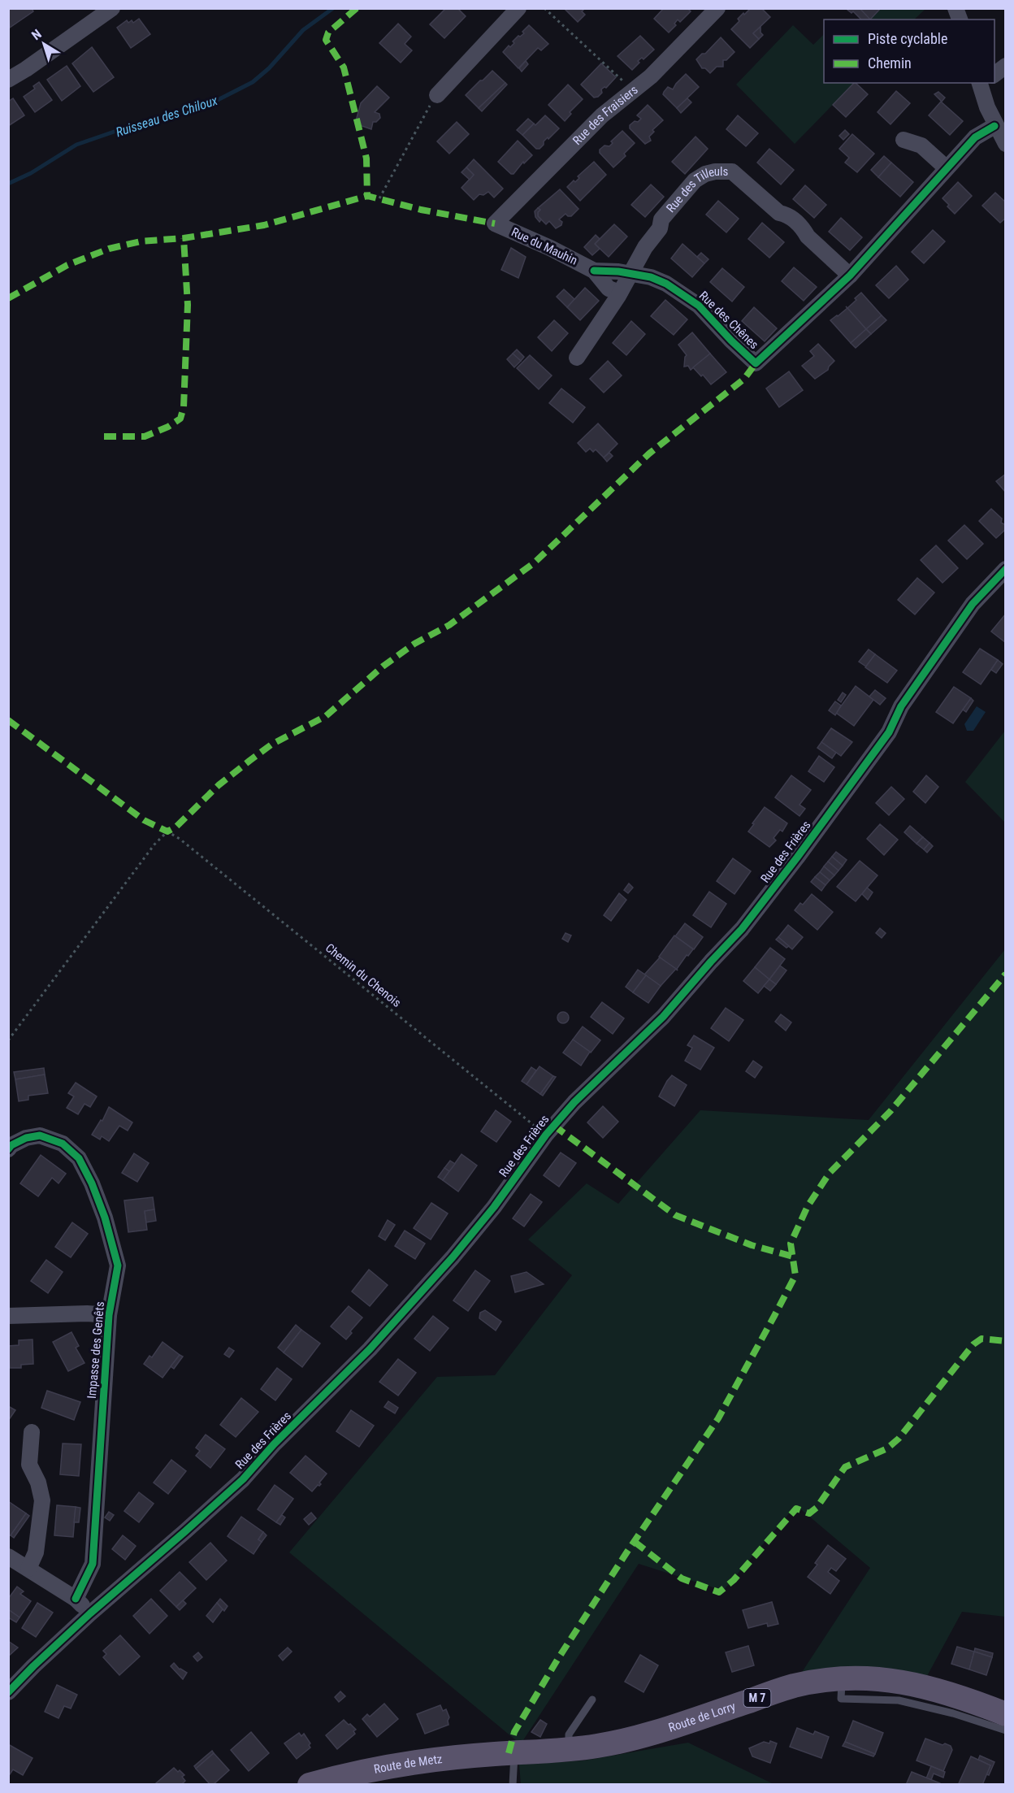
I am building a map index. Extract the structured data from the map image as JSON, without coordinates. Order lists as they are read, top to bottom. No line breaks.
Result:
{"streets":{"main road":["M 7","Route de Lorry","Route de Metz"],"street":["Rue des Fraisiers","Rue des Tilleuls","Rue du Mauhin","Rue des Chênes","Rue des Frières","Impasse des Genêts"],"path":["Chemin du Chenois"]},"crossings":[["Rue des Fraisiers","Rue du Mauhin"],["Rue des Tilleuls","Rue du Mauhin"],["Rue des Tilleuls","Rue des Chênes"],["Rue du Mauhin","Rue des Chênes"],["Rue des Frières","Chemin du Chenois"],["Route de Lorry","Route de Metz"]],"water":["Ruisseau des Chiloux"],"legend":["Piste cyclable","Chemin"],"north":"top left"}
